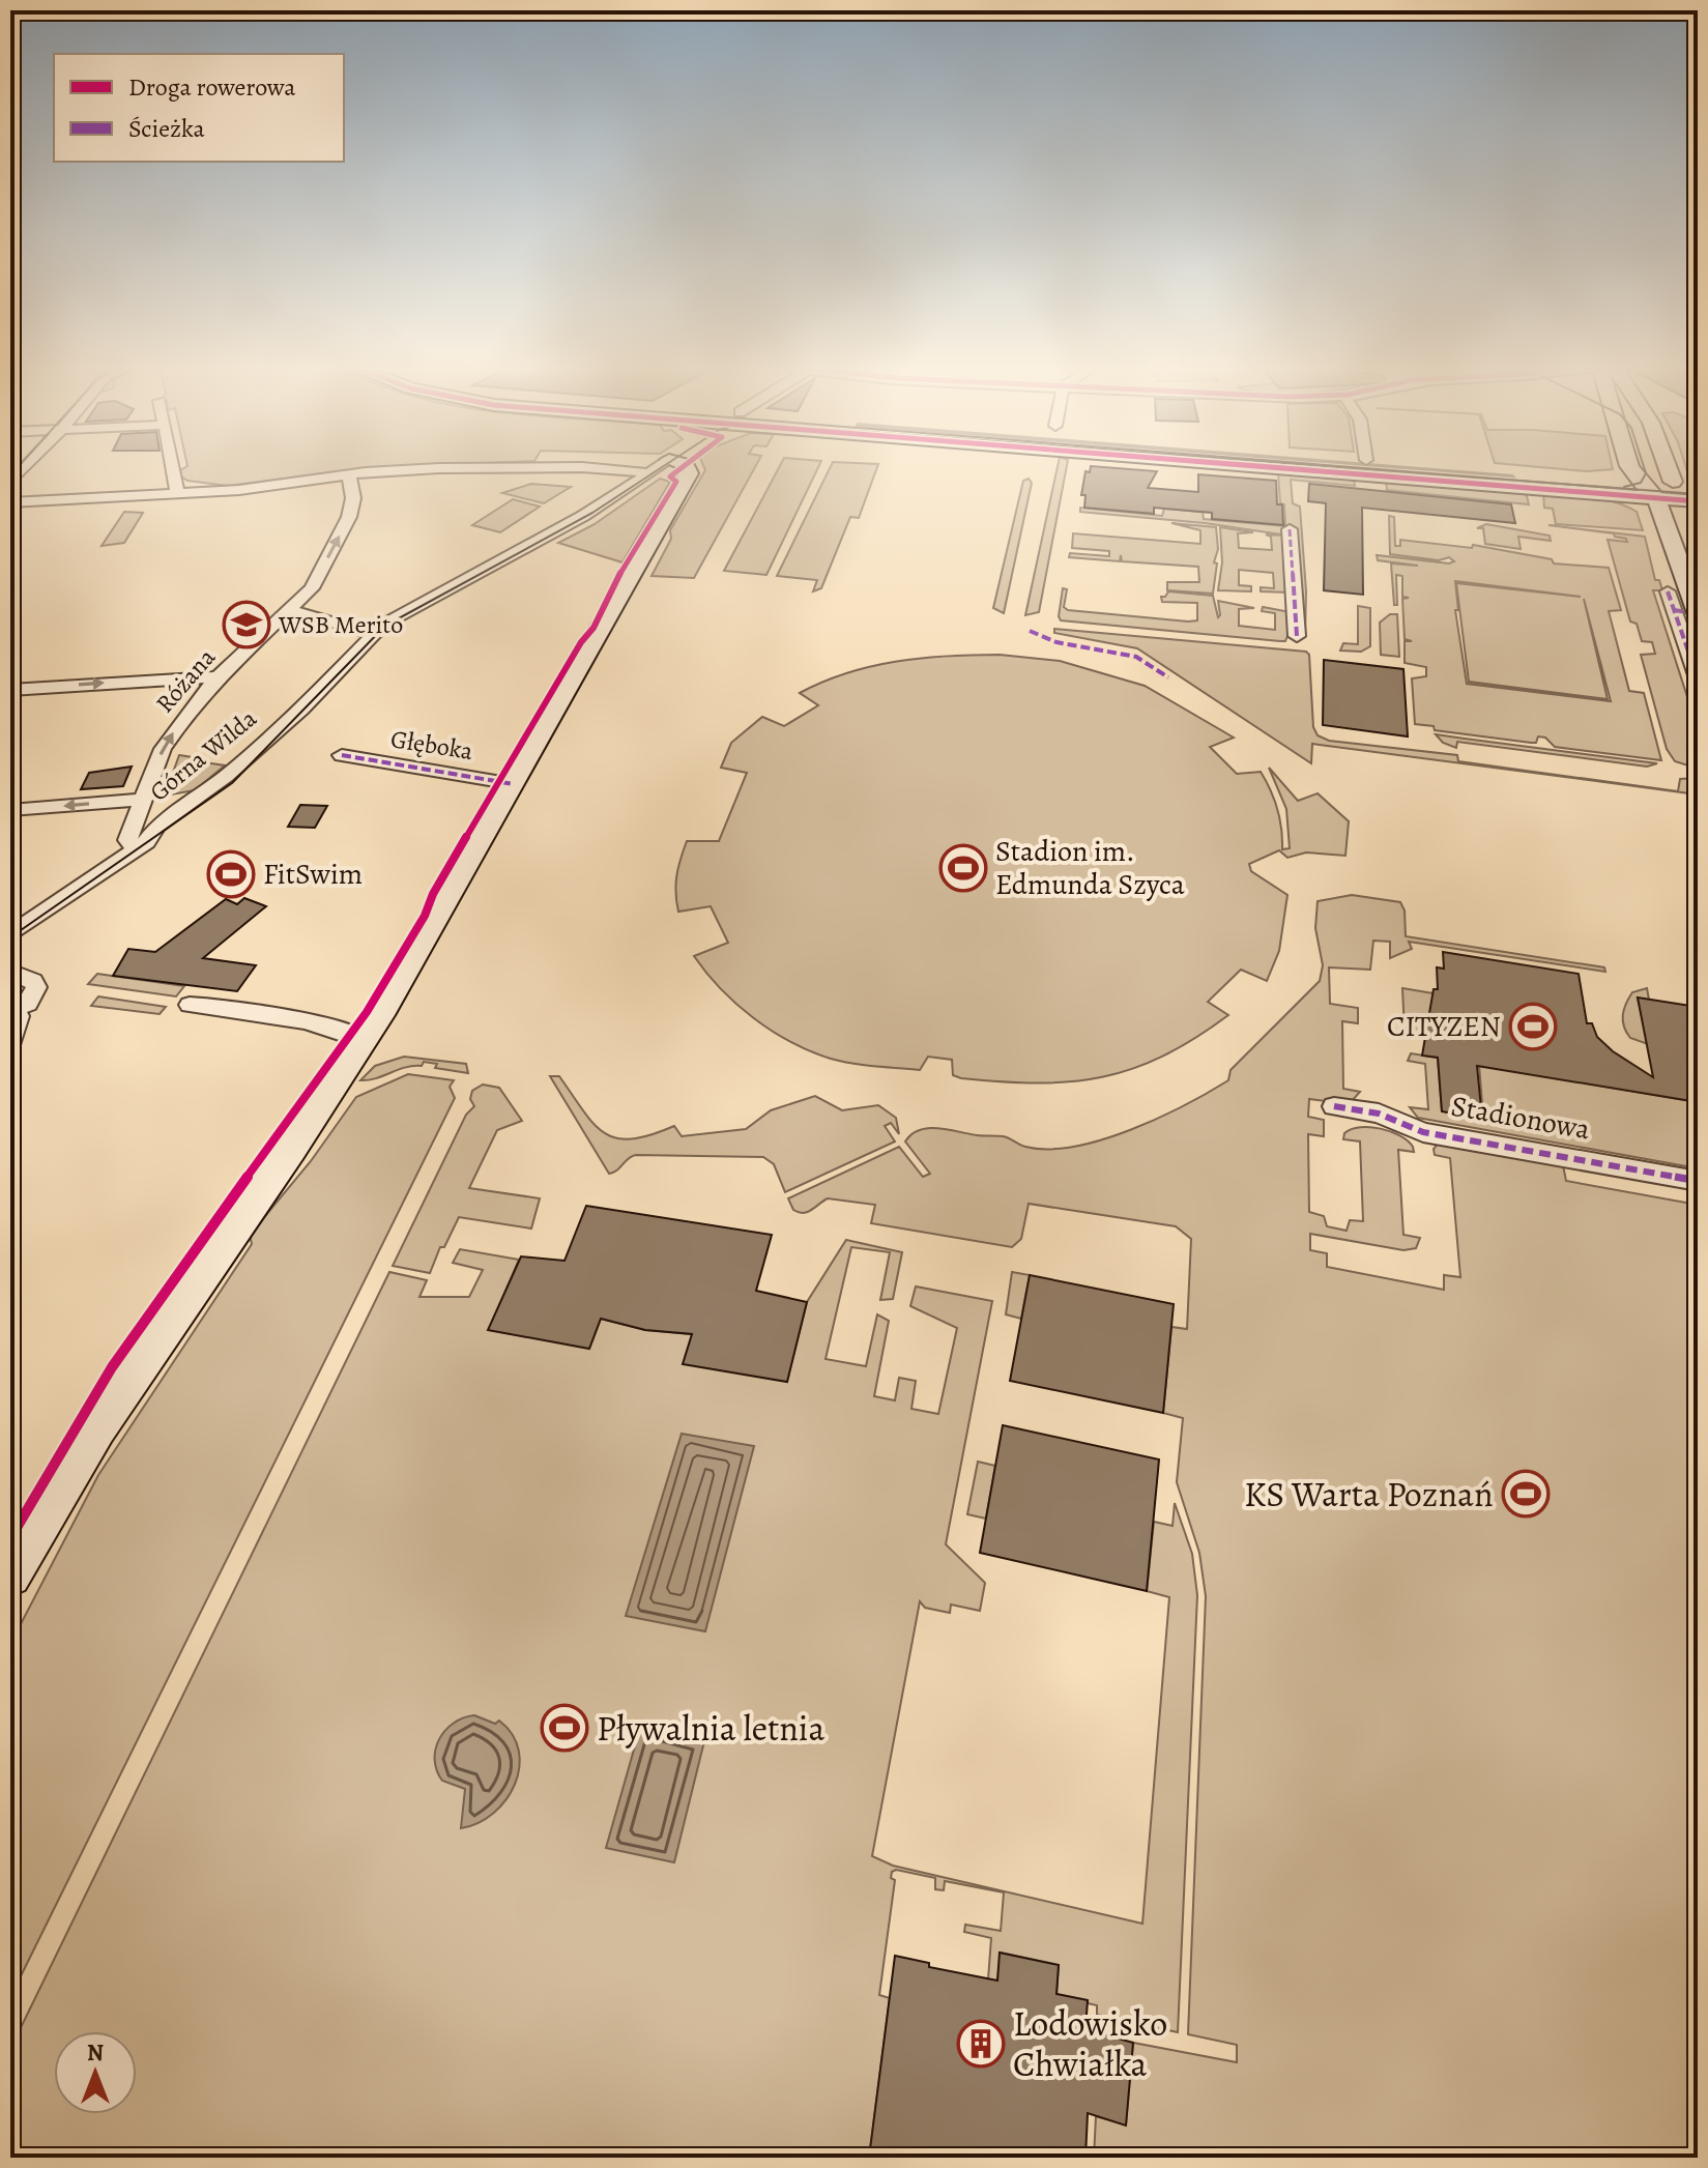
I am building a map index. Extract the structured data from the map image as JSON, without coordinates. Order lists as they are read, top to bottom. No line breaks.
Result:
{"streets":{"street":["Różana","Głęboka","Górna Wilda","Stadionowa"]},"crossings":[["Różana","Górna Wilda"]],"one_way":["Różana"],"places":{"school or university":["WSB Merito"],"sports":["Stadion im. Edmunda Szyca","FitSwim","CITYZEN","KS Warta Poznań","Pływalnia letnia"],"building":["Lodowisko Chwiałka"]},"legend":["Droga rowerowa","Ścieżka"],"north":"top"}
